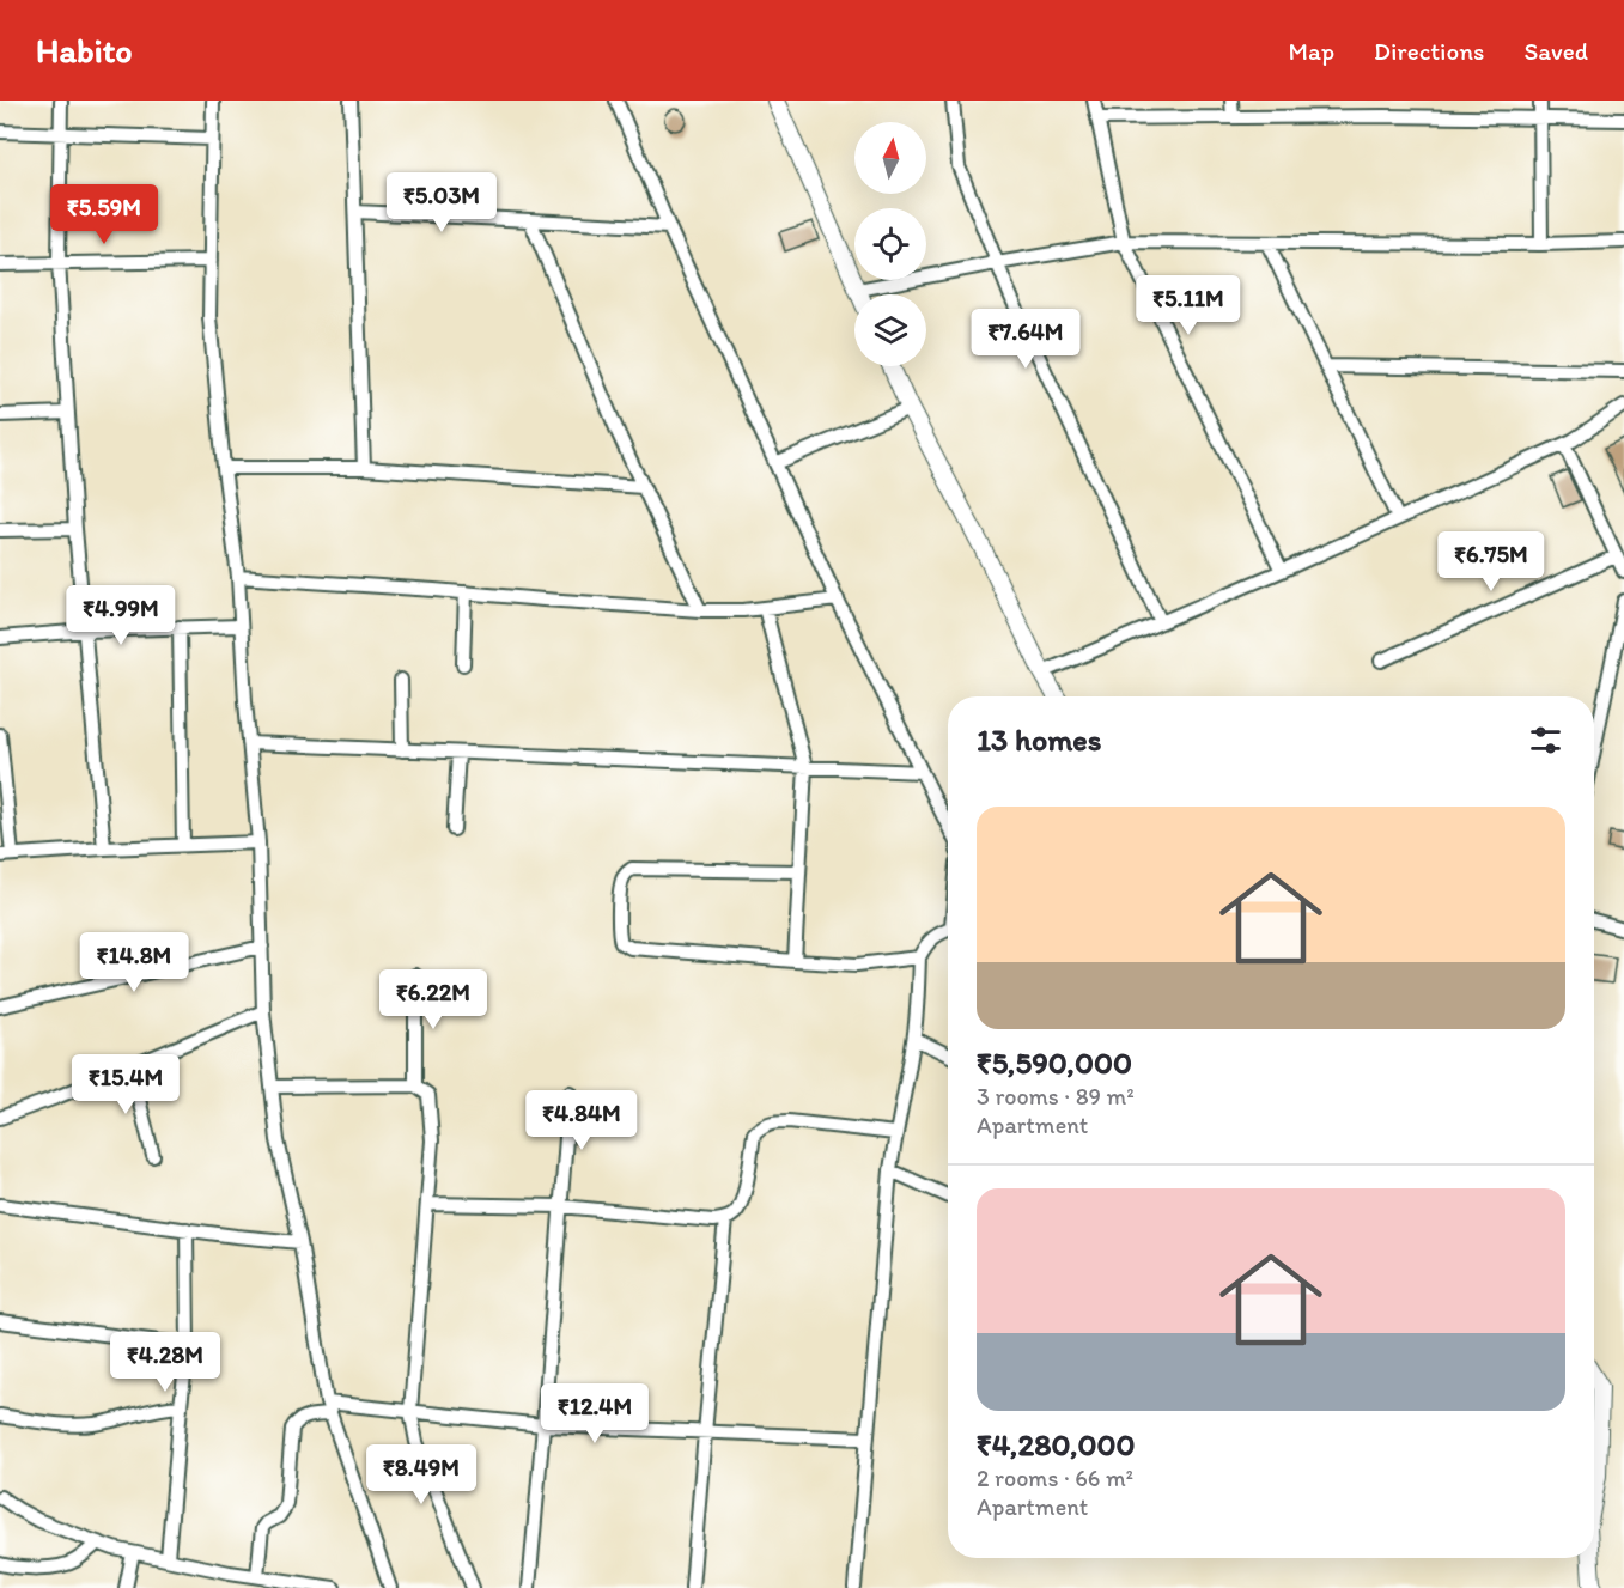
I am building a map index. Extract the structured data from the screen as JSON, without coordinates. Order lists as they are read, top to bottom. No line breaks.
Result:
{"north":"top","page":{"header":"Habito","nav":["Map","Directions","Saved"],"price":["₹5.03M","₹5.59M","₹5.11M","₹7.64M","₹6.75M","₹4.99M","₹14.8M","₹6.22M","₹15.4M","₹4.84M","₹4.28M","₹12.4M","₹8.49M"],"heading":"13 homes","list":[{"name":"₹5,590,000","note":"3 rooms · 89 m² · Apartment"},{"name":"₹4,280,000","note":"2 rooms · 66 m² · Apartment"}]}}
